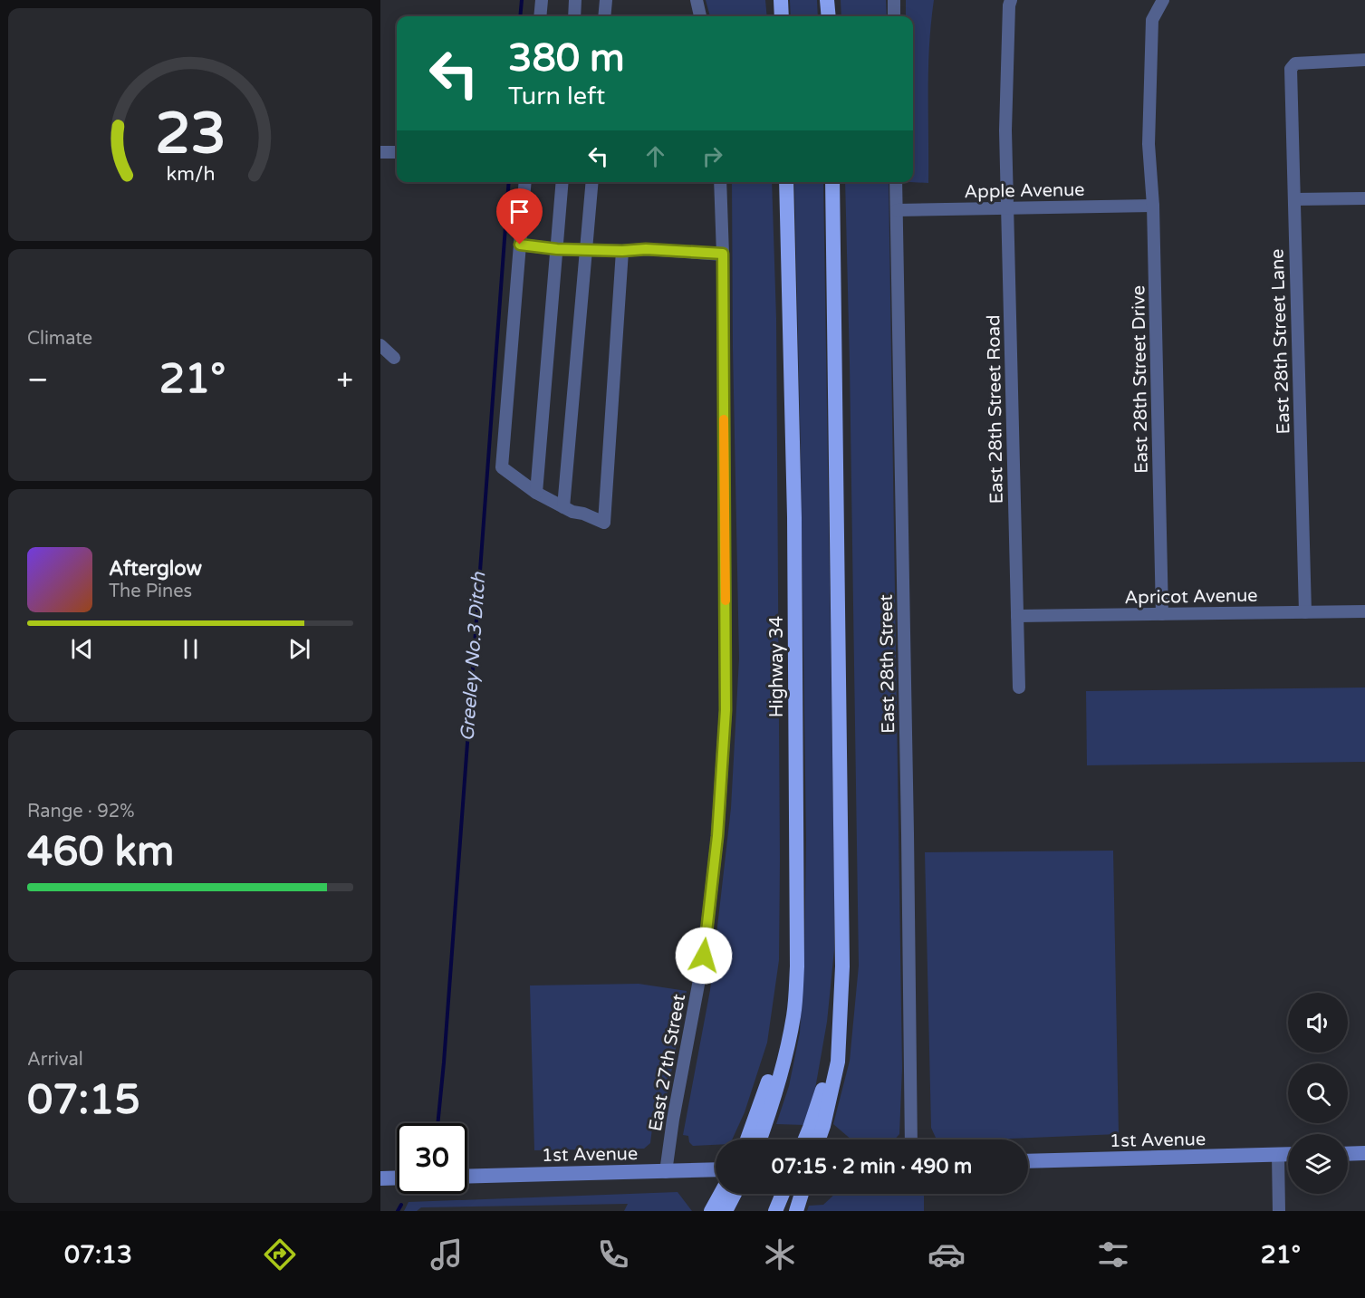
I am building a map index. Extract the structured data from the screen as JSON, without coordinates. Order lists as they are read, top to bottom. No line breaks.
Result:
{"streets":{"highway":["Highway 34"],"main road":["1st Avenue"],"street":["Apple Avenue","East 28th Street Lane","East 28th Street Drive","East 28th Street Road","Apricot Avenue","East 28th Street","East 27th Street"]},"crossings":[["Apple Avenue","East 28th Street Drive"],["Apple Avenue","East 28th Street Road"],["Apple Avenue","East 28th Street"],["East 28th Street Lane","Apricot Avenue"],["East 28th Street Drive","Apricot Avenue"],["East 28th Street Road","Apricot Avenue"],["East 27th Street","1st Avenue"]],"water":["Greeley No.3 Ditch"],"page":{"turn":["380 m","Turn left"],"tile":["Climate",["Range · 92%","460 km"],["Arrival","07:15"]],"heat":["−","21°","+"],"song":["Afterglow","The Pines"],"limit":"30","trip":"07:15 · 2 min · 490 m","tabs":["07:13","21°"],"gauge":["23","km/h"]}}
